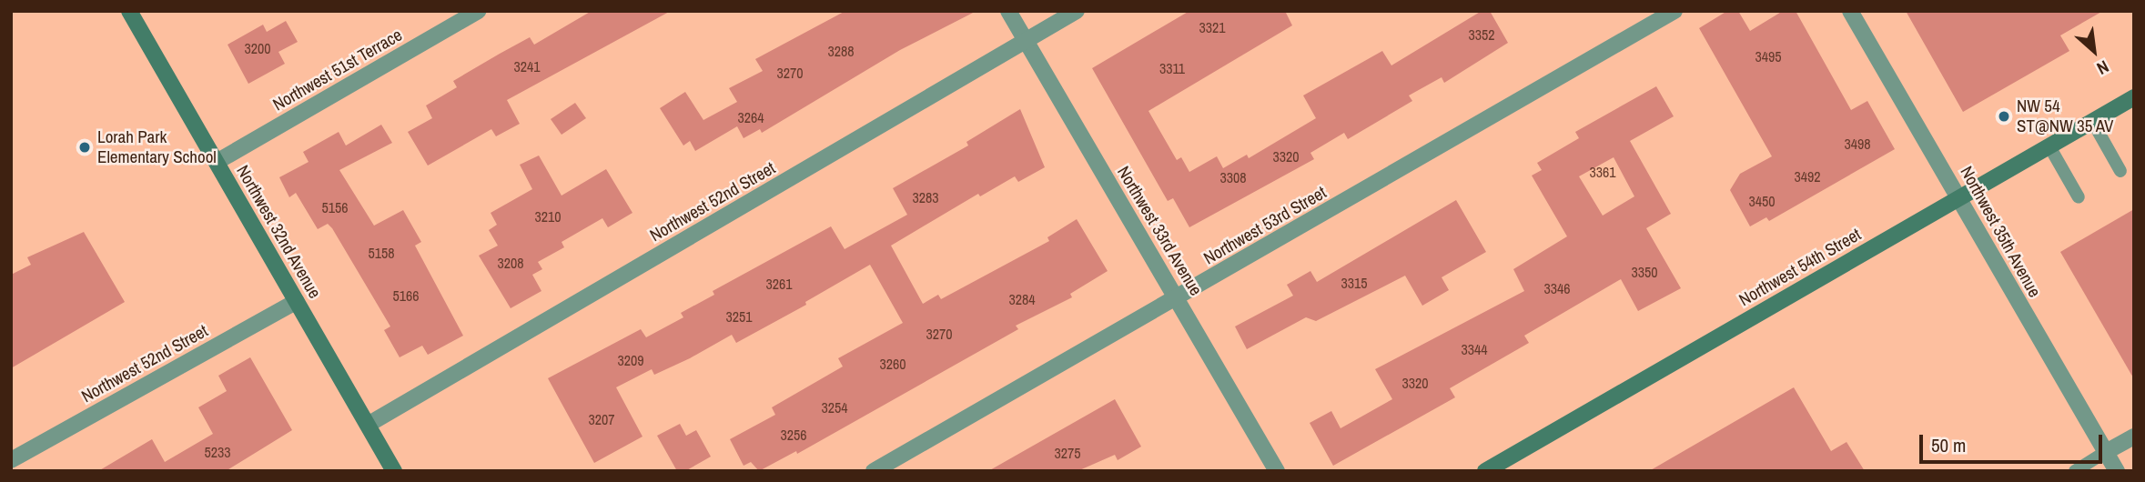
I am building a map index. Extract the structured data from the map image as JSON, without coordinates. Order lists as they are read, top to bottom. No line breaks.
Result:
{"streets":{"main road":["Northwest 32nd Avenue","Northwest 54th Street"],"street":["Northwest 51st Terrace","Northwest 52nd Street","Northwest 53rd Street","Northwest 33rd Avenue","Northwest 35th Avenue"]},"crossings":[["Northwest 51st Terrace","Northwest 32nd Avenue"],["Northwest 52nd Street","Northwest 33rd Avenue"],["Northwest 52nd Street","Northwest 32nd Avenue"],["Northwest 53rd Street","Northwest 33rd Avenue"],["Northwest 35th Avenue","Northwest 54th Street"]],"places":["NW 54 ST@NW 35 AV","Lorah Park Elementary School"],"house_numbers":["3321","3352","3200","3288","3495","3241","3311","3270","3264","3498","3320","3361","3492","3308","3283","3450","5156","3210","5158","3208","3350","3315","3261","3346","5166","3284","3251","3270","3344","3209","3260","3320","3254","3207","3256","5233","3275"],"scale_bar":"50 m","north":"bottom right"}
